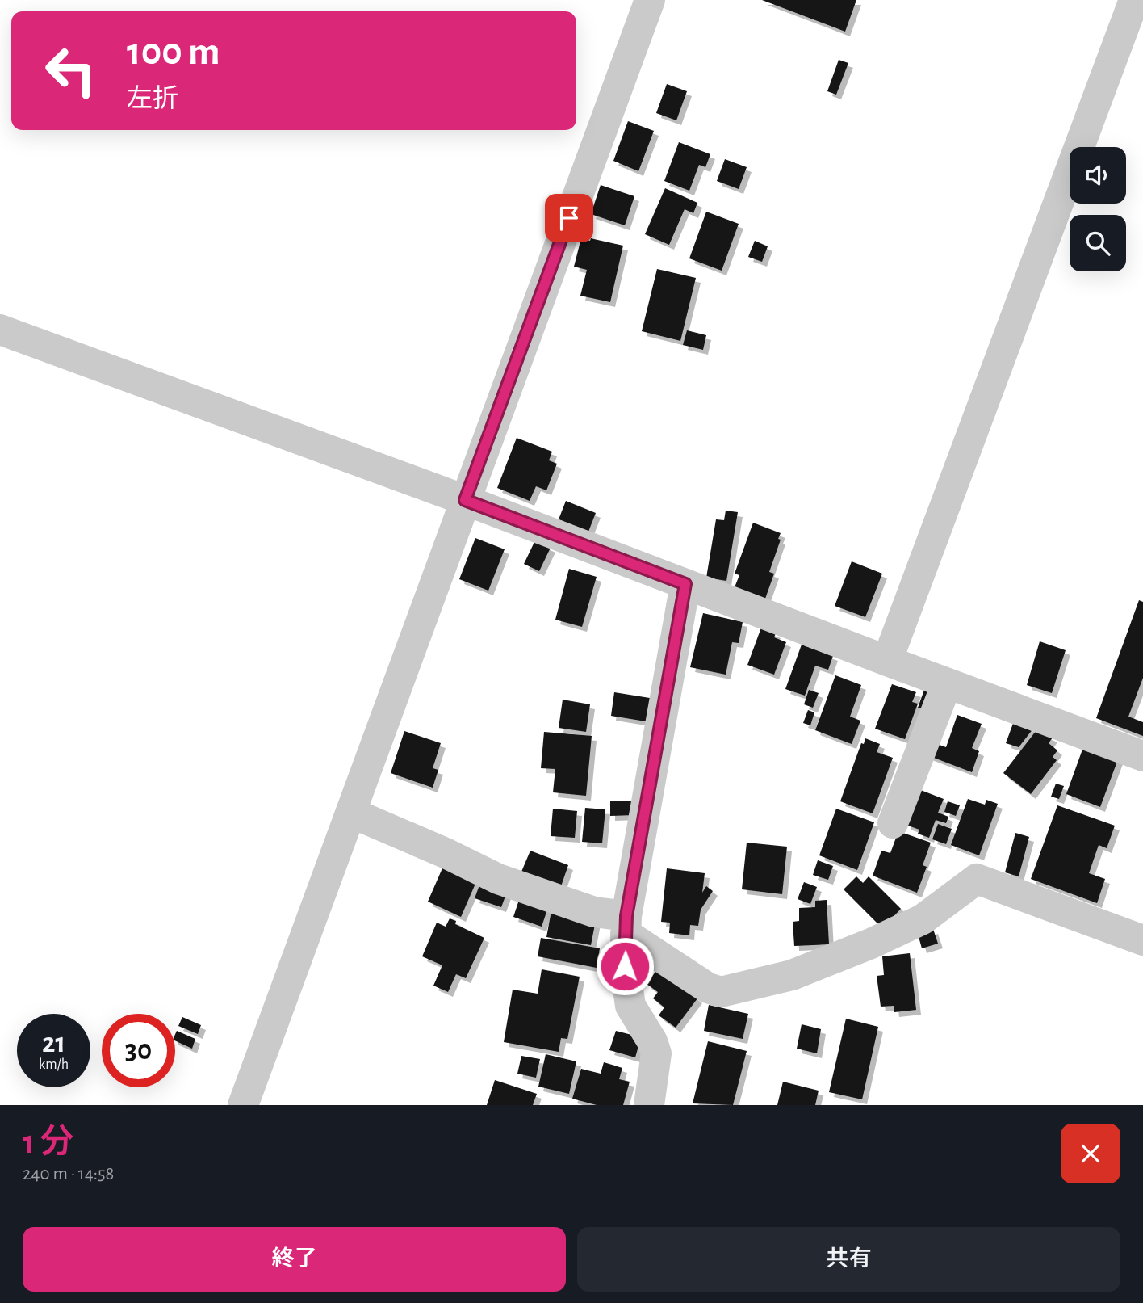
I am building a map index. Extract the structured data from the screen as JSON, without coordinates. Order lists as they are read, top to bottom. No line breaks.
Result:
{"page":{"turn":["100 m","左折"],"speed":"21 km/h","limit":"30","heading":["1 分","240 m · 14:58"],"buttons":["終了","共有"]}}
